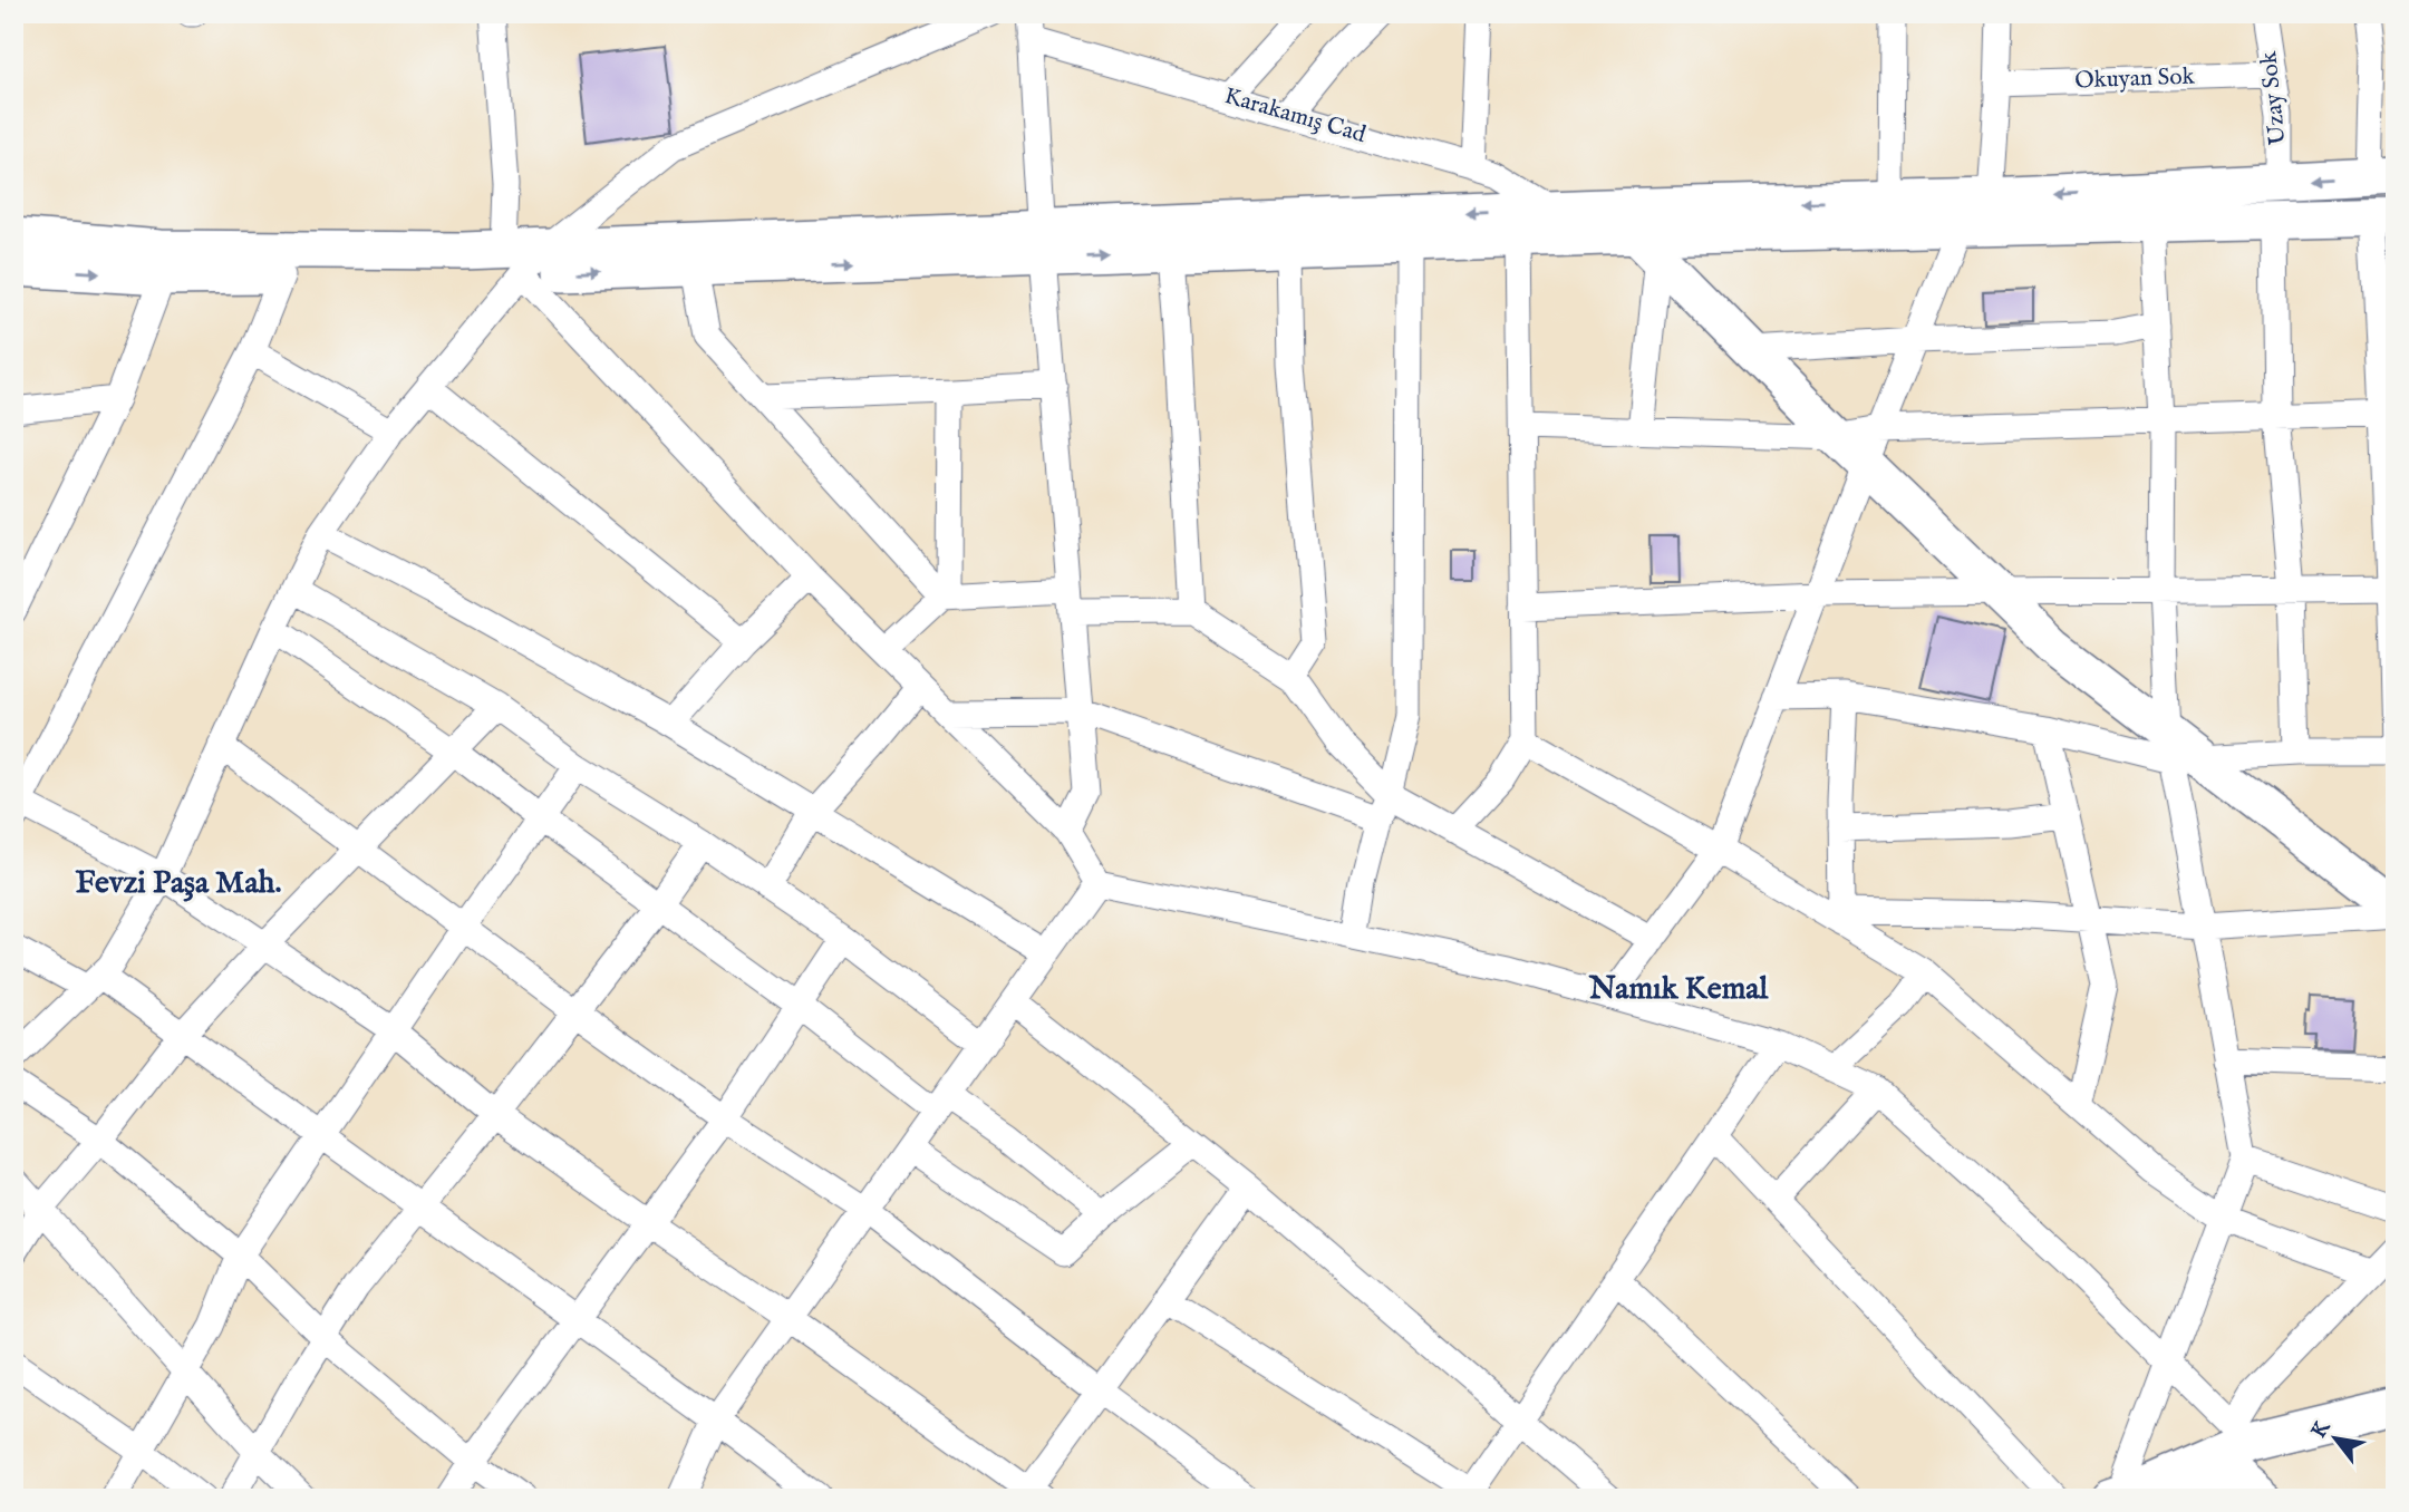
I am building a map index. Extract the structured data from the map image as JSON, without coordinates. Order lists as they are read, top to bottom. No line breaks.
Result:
{"streets":{"street":["Okuyan Sok","Uzay Sok","Karakamış Cad"]},"crossings":[["Okuyan Sok","Uzay Sok"]],"districts":["Fevzi Paşa Mah.","Namık Kemal"],"north":"top left"}
